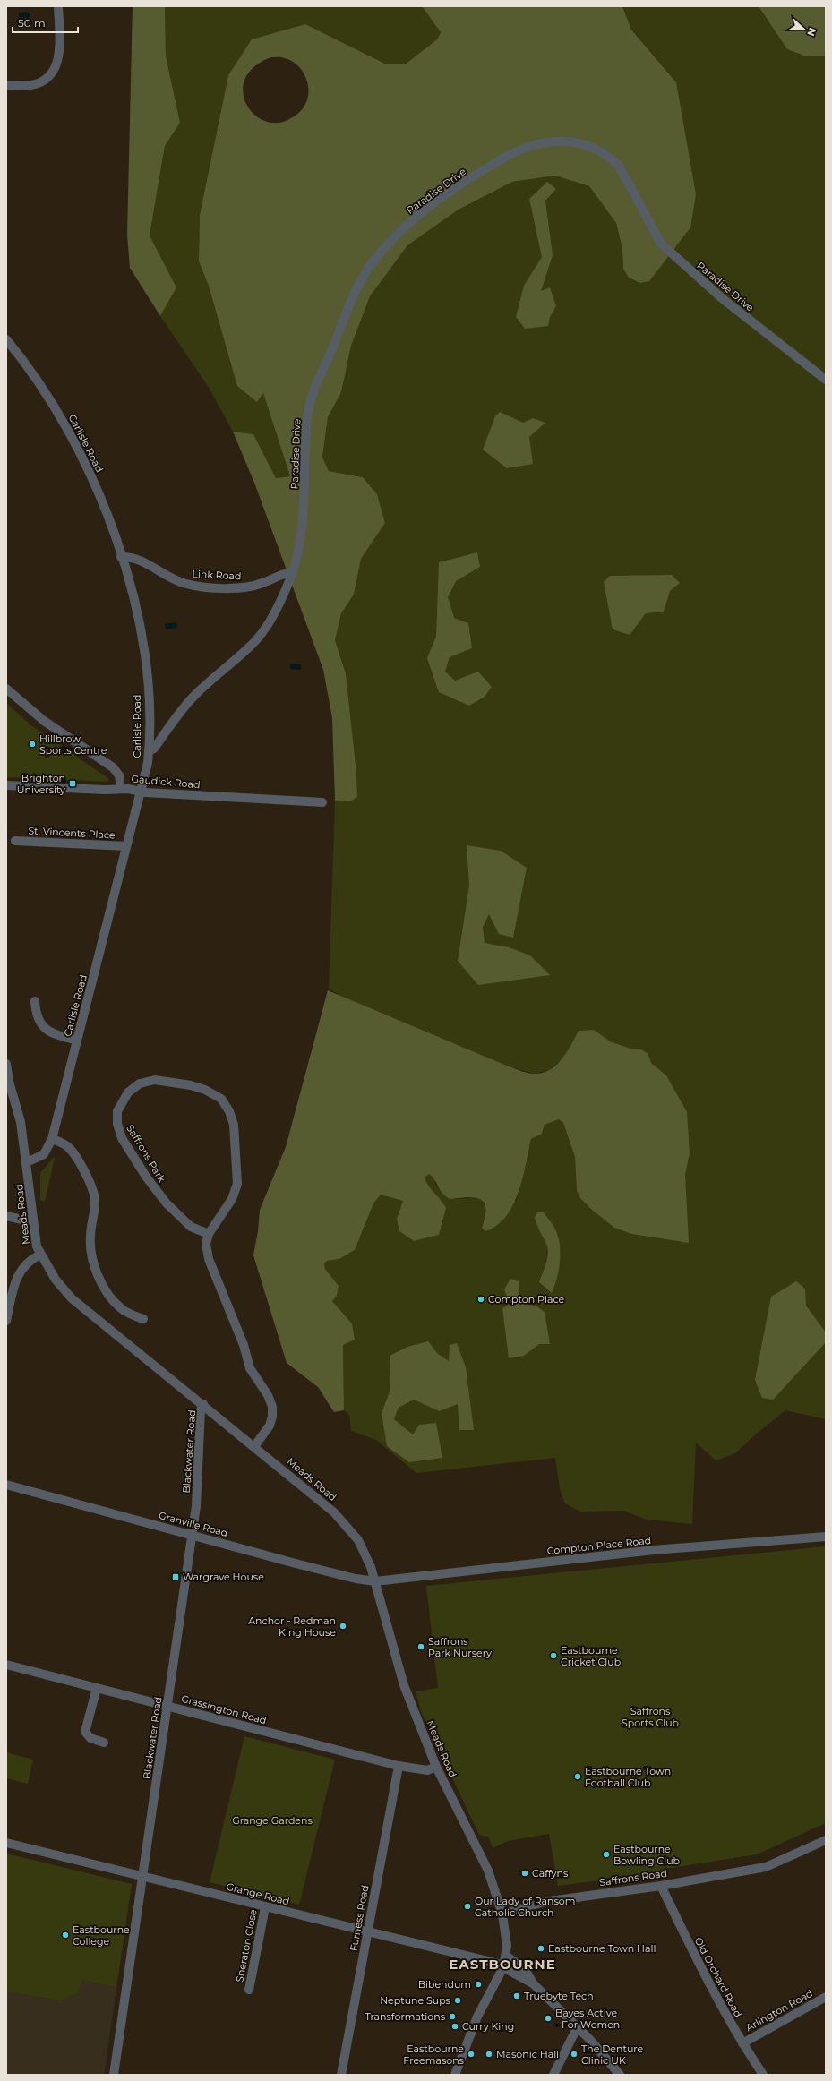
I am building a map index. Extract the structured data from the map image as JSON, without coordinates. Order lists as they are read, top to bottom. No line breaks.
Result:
{"streets":{"street":["Paradise Drive","Carlisle Road","Link Road","Gaudick Road","St. Vincents Place","Saffrons Park","Meads Road","Blackwater Road","Granville Road","Compton Place Road","Grassington Road","Saffrons Road","Grange Road","Furness Road","Sheraton Close","Old Orchard Road","Arlington Road"]},"crossings":[["Paradise Drive","Carlisle Road"],["Paradise Drive","Link Road"],["Carlisle Road","Link Road"],["Carlisle Road","Gaudick Road"],["Carlisle Road","St. Vincents Place"],["Carlisle Road","Meads Road"],["Saffrons Park","Meads Road"],["Meads Road","Blackwater Road"],["Meads Road","Granville Road"],["Meads Road","Compton Place Road"],["Meads Road","Grassington Road"],["Meads Road","Saffrons Road"],["Meads Road","Grange Road"],["Blackwater Road","Granville Road"],["Blackwater Road","Grassington Road"],["Blackwater Road","Grange Road"],["Granville Road","Compton Place Road"],["Grassington Road","Furness Road"],["Saffrons Road","Old Orchard Road"],["Grange Road","Furness Road"],["Grange Road","Sheraton Close"],["Old Orchard Road","Arlington Road"]],"districts":["EASTBOURNE"],"parks":["Saffrons Sports Club","Grange Gardens"],"places":{"other":["Hillbrow Sports Centre","Compton Place","Anchor - Redman King House","Saffrons Park Nursery","Eastbourne Cricket Club","Eastbourne Town Football Club","Eastbourne Bowling Club","Caffyns","Our Lady of Ransom Catholic Church","Eastbourne College","Eastbourne Town Hall","Bibendum","Truebyte Tech","Neptune Sups","Transformations","Bayes Active - For Women","Curry King","Eastbourne Freemasons","Masonic Hall","The Denture Clinic UK"],"transit":["Brighton University","Wargrave House"]},"scale_bar":"50 m","north":"right"}
